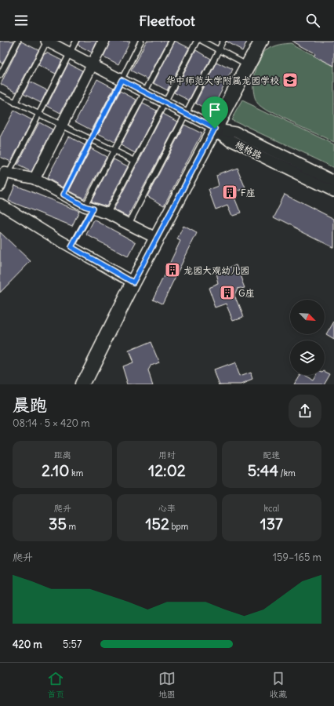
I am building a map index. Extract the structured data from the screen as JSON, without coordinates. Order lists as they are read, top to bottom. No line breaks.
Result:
{"streets":{"street":["梅格路"]},"places":{"school or university":["华中师范大学附属龙园学校"],"building":["F座","龙园大观幼儿园","G座"]},"north":"bottom right","page":{"header":"Fleetfoot","heading":["晨跑","08:14 · 5 × 420 m"],"stats":[["距离","2.10 km"],["用时","12:02"],["配速","5:44 /km"],["爬升","35 m"],["心率","152 bpm"],["kcal","137"]],"chart":["爬升","159–165 m"],"list":[{"name":"420 m","note":"5:57"}],"tabs":["首页","地图","收藏"]}}
